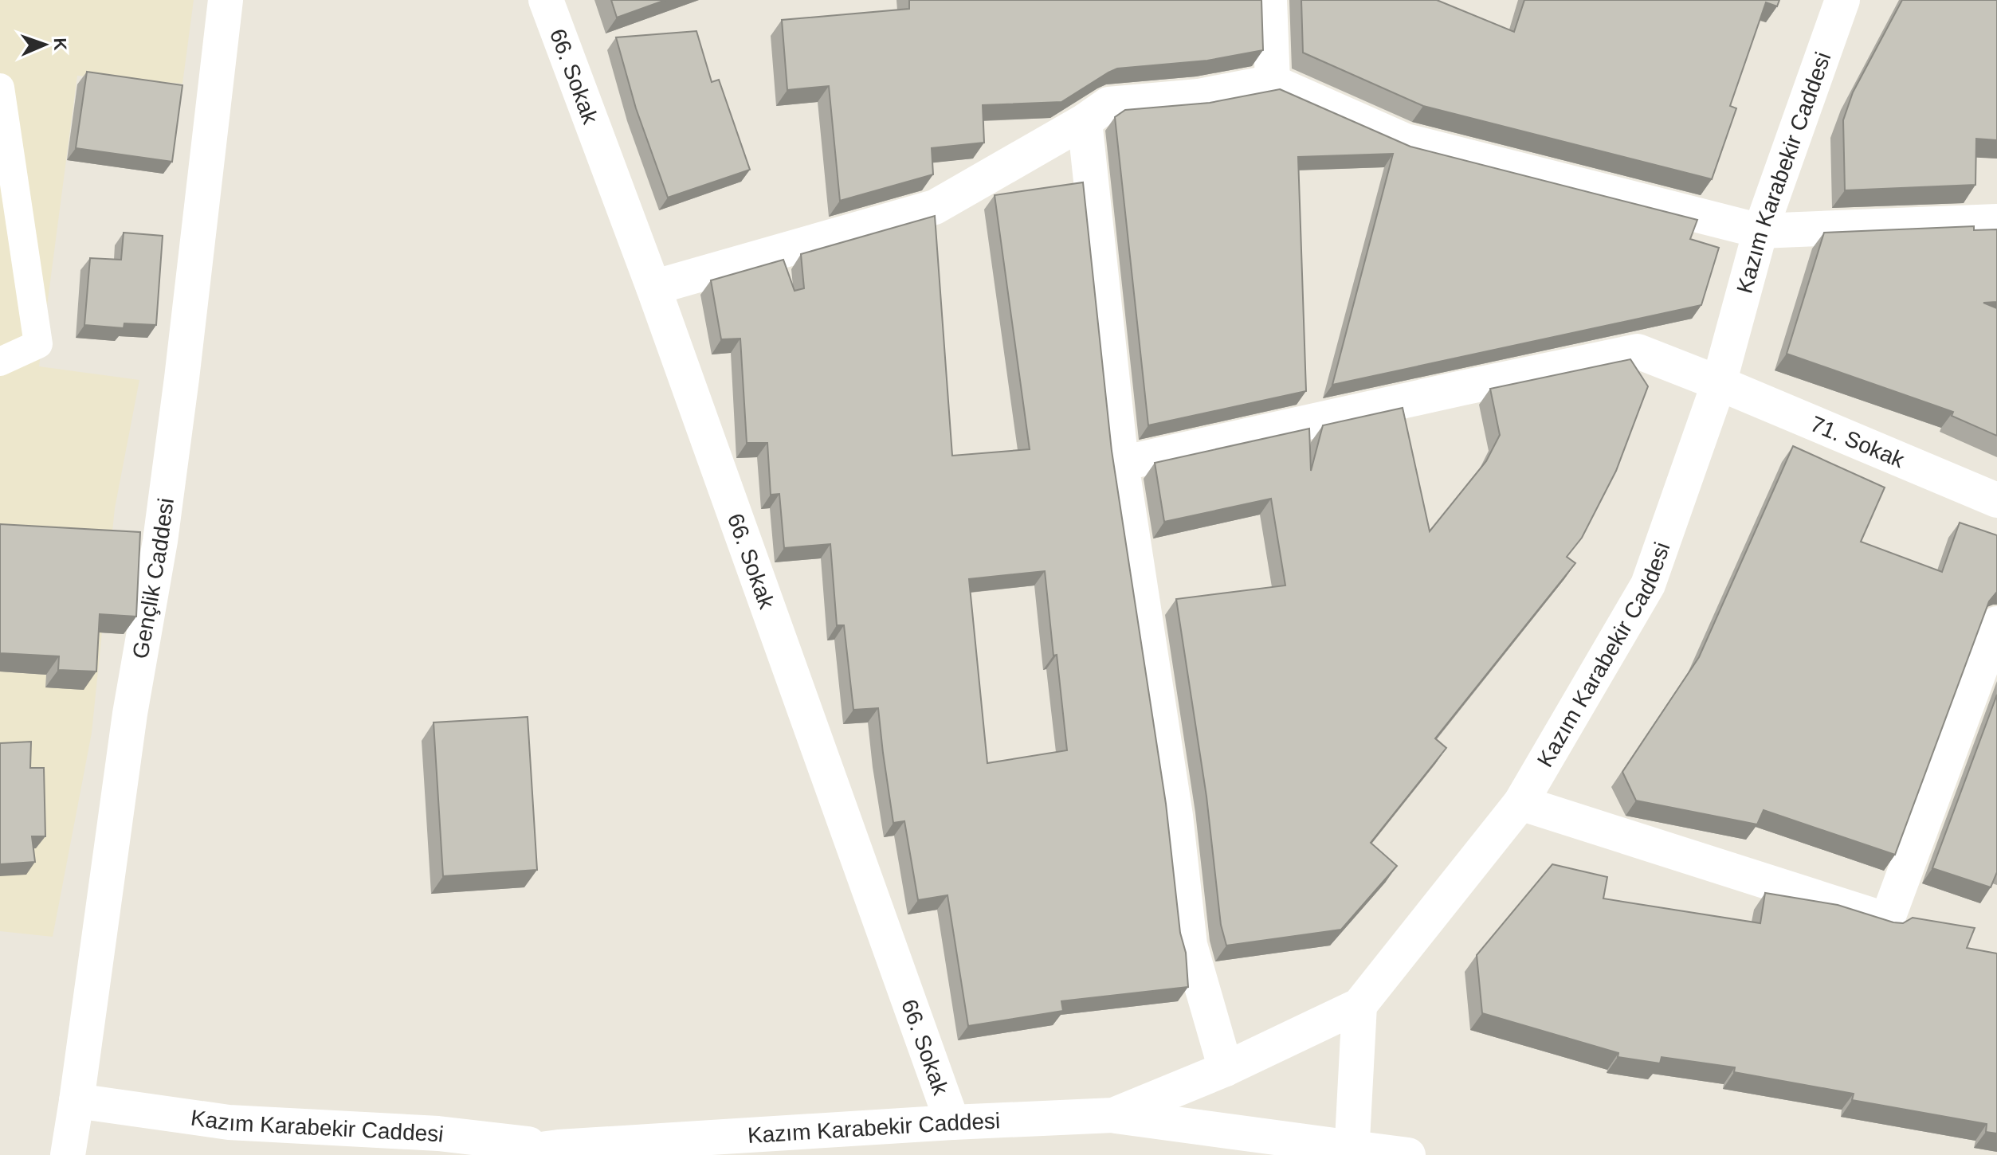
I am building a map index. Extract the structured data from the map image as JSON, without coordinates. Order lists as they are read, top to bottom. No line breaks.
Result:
{"streets":{"street":["66. Sokak","Kazım Karabekir Caddesi","71. Sokak","Gençlik Caddesi"]},"crossings":[["66. Sokak","Kazım Karabekir Caddesi"],["Kazım Karabekir Caddesi","71. Sokak"],["Kazım Karabekir Caddesi","Gençlik Caddesi"]],"north":"right"}
